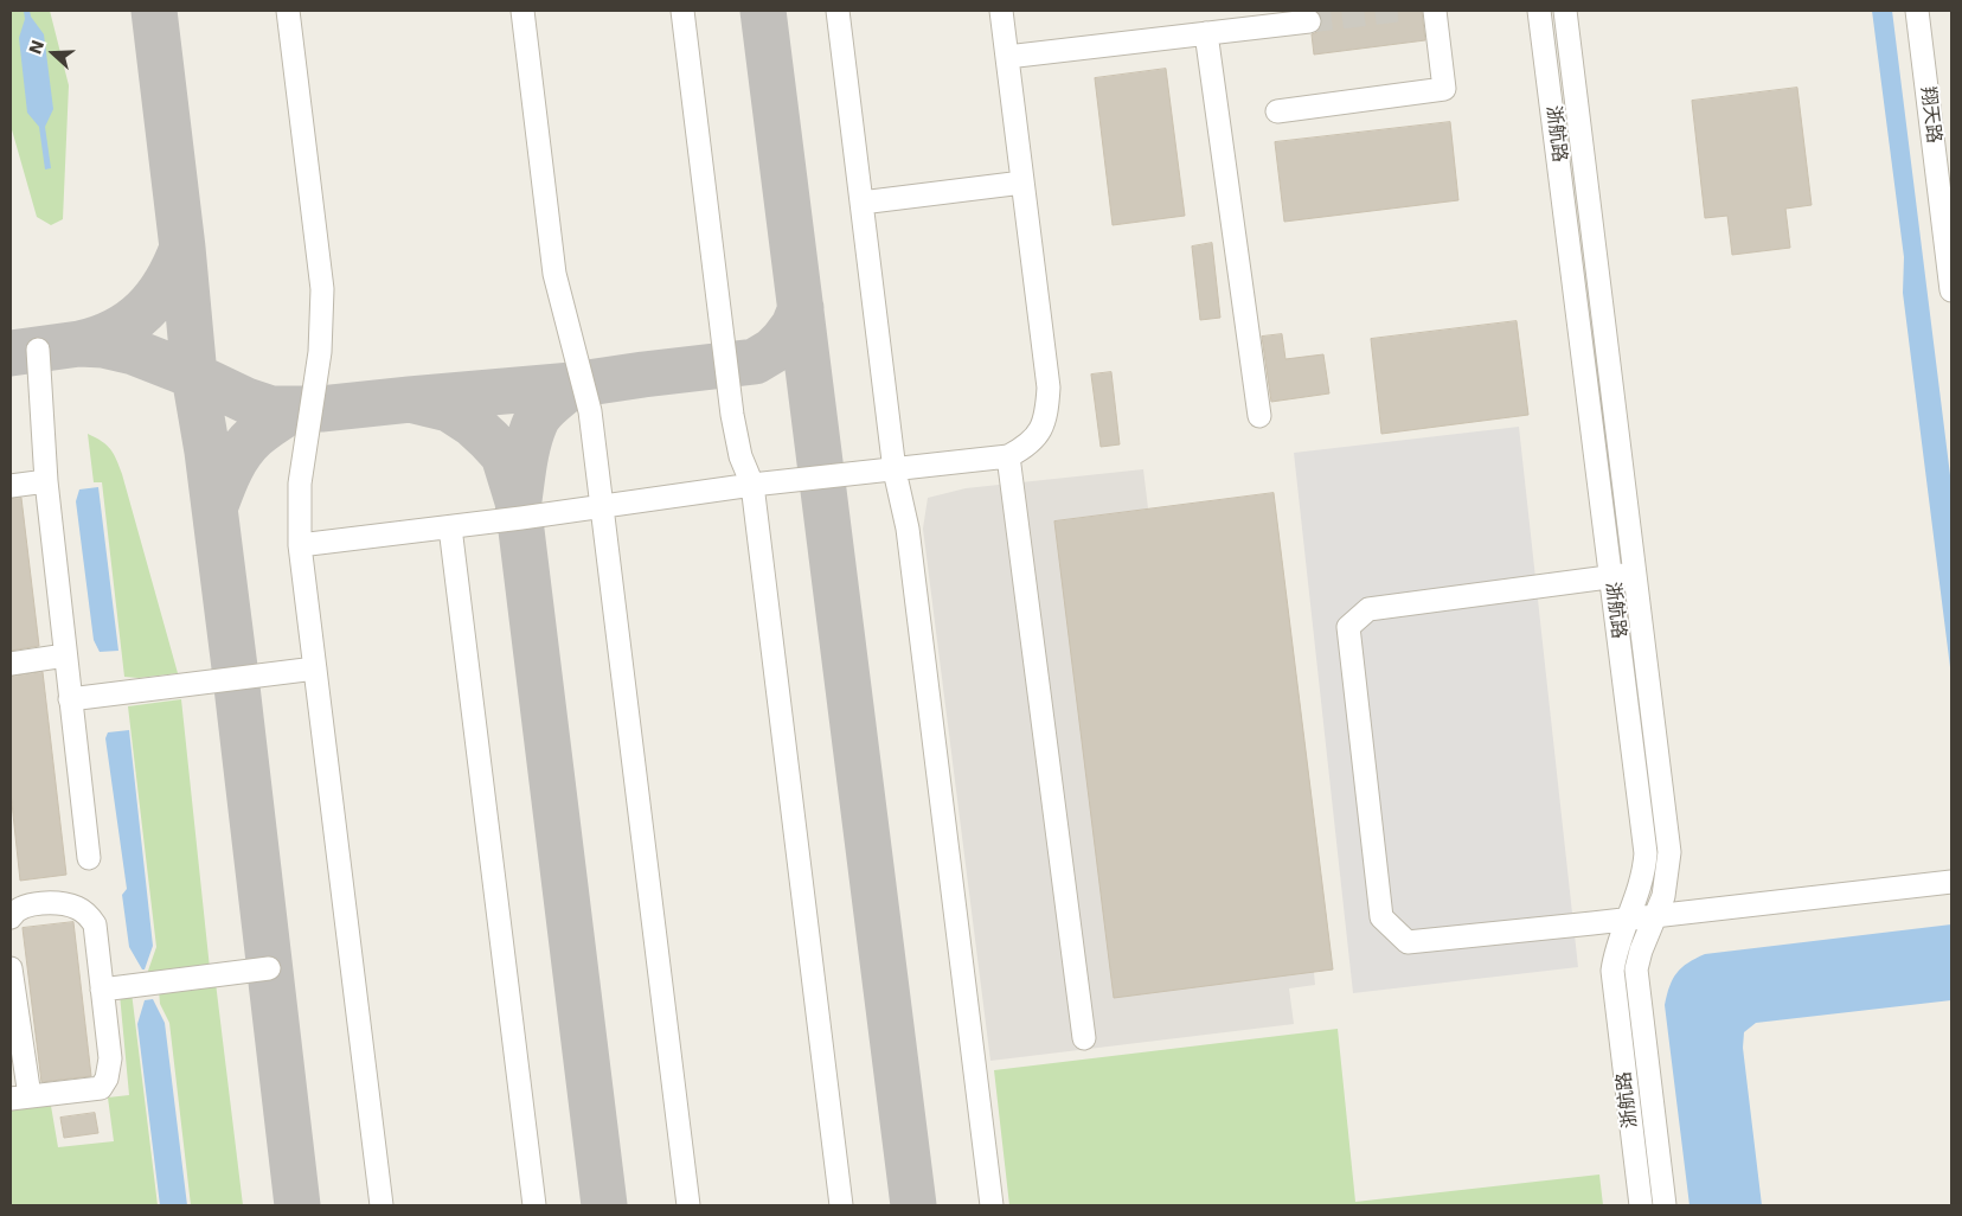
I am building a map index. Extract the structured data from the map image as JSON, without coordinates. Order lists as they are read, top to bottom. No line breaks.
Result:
{"streets":{"street":["翔天路","浙航路"]},"north":"left"}
